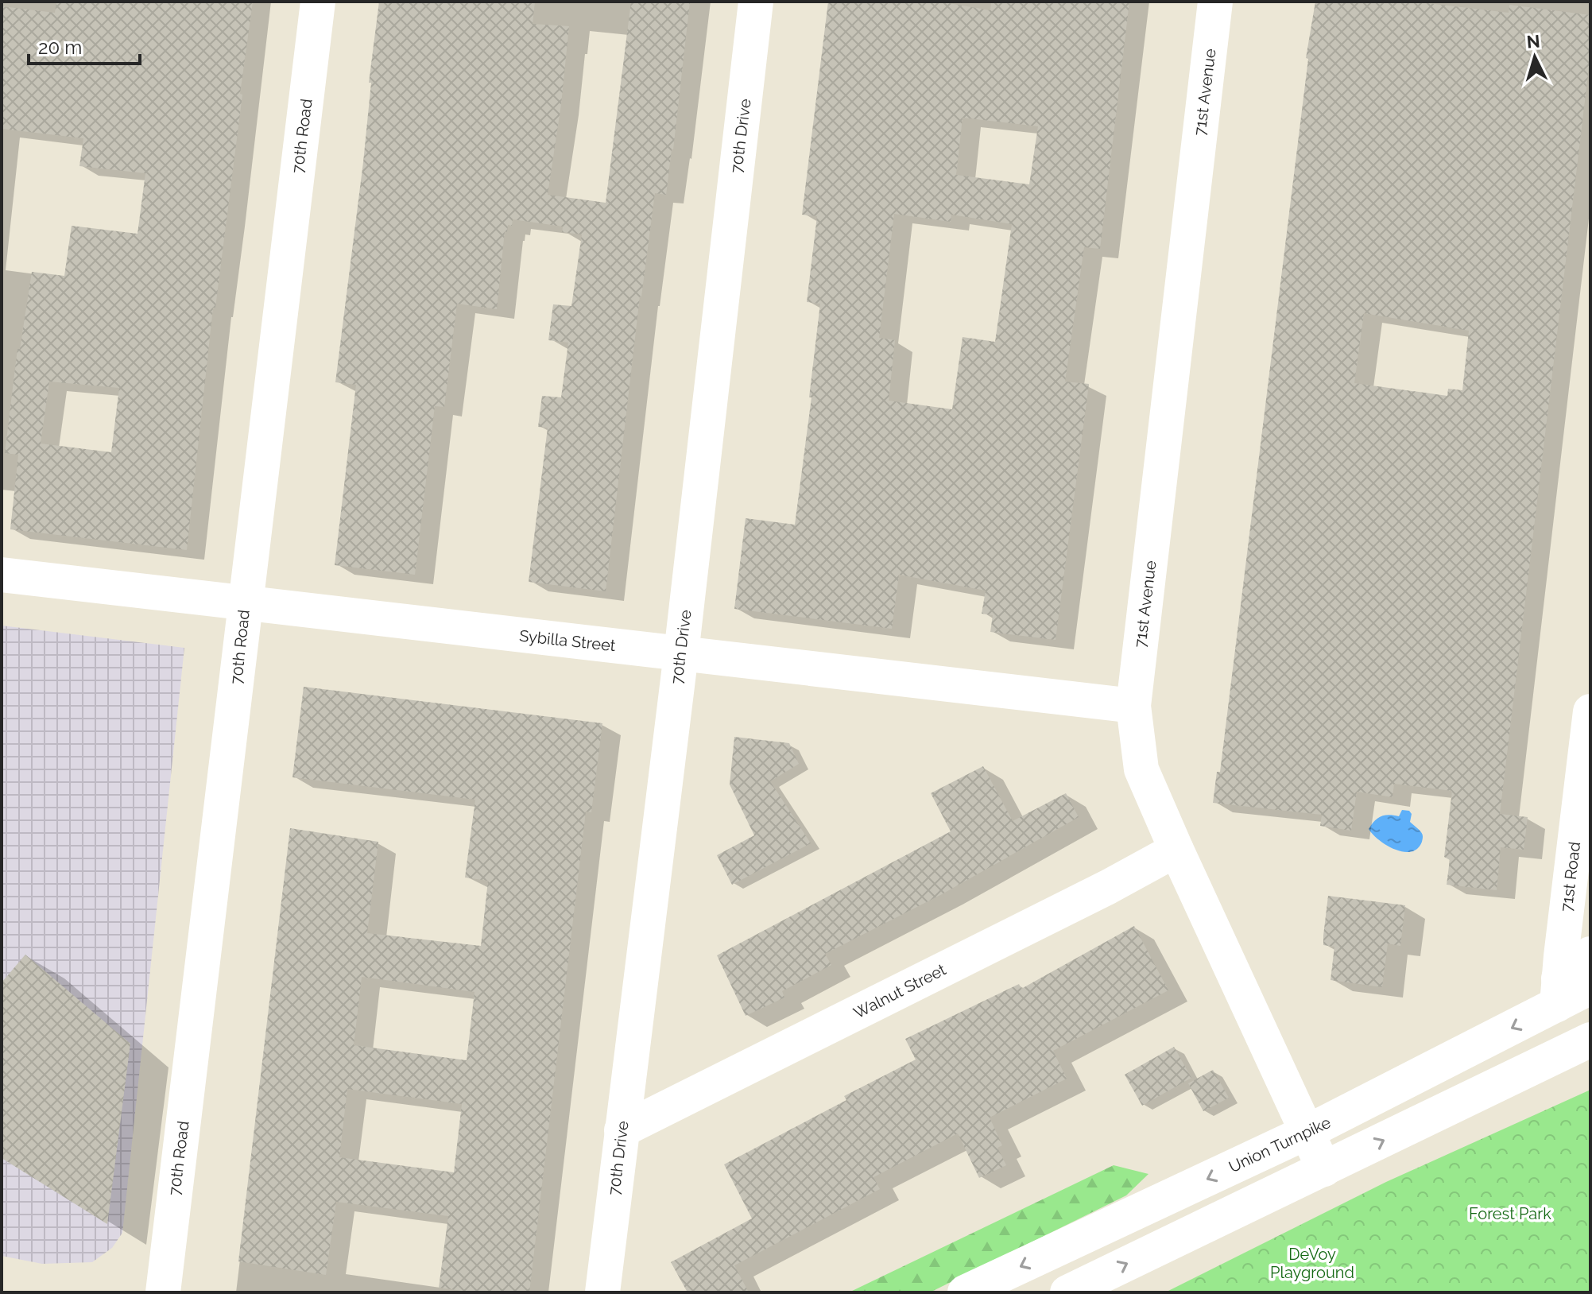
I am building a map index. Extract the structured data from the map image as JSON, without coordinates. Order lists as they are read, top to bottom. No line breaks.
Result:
{"streets":{"street":["71st Avenue","70th Road","70th Drive","Sybilla Street","71st Road","Walnut Street","Union Turnpike"]},"crossings":[["71st Avenue","Sybilla Street"],["71st Avenue","Walnut Street"],["71st Avenue","Union Turnpike"],["70th Road","Sybilla Street"],["70th Drive","Sybilla Street"],["70th Drive","Walnut Street"],["71st Road","Union Turnpike"]],"parks":["Forest Park","DeVoy Playground"],"scale_bar":"20 m","north":"top"}
